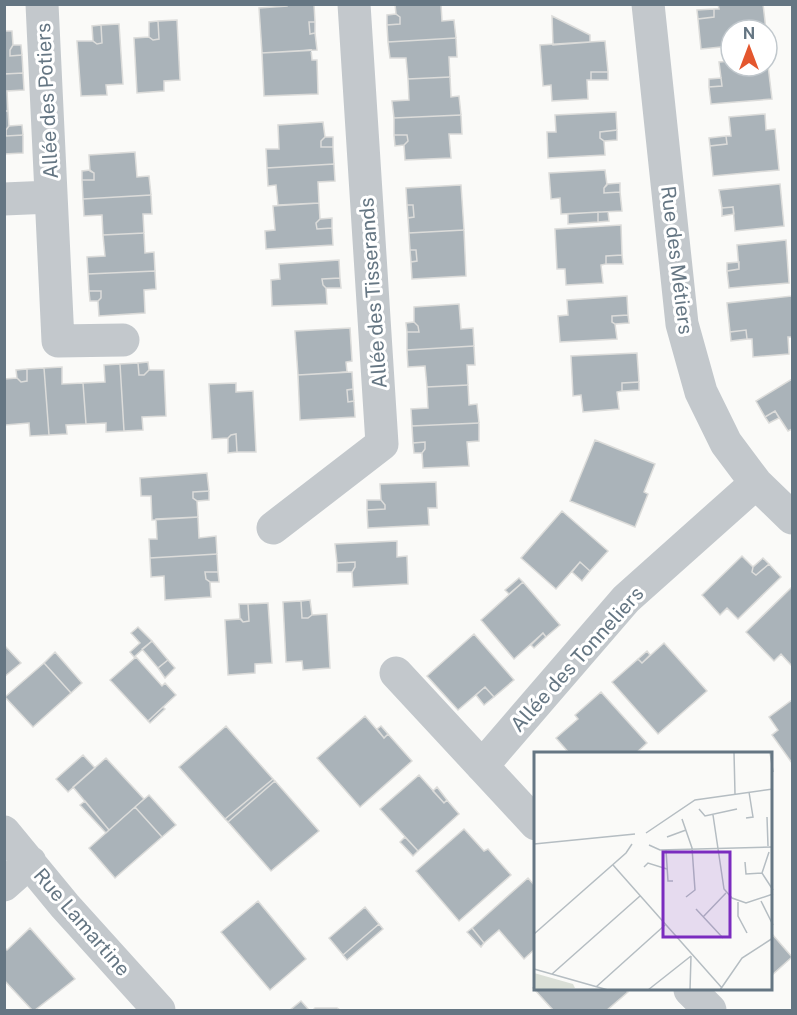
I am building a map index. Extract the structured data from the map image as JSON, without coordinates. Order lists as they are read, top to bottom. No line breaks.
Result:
{"streets":{"street":["Allée des Potiers","Rue des Métiers","Allée des Tisserands","Allée des Tonneliers","Rue Lamartine"]},"crossings":[["Rue des Métiers","Allée des Tonneliers"]],"north":"top"}
